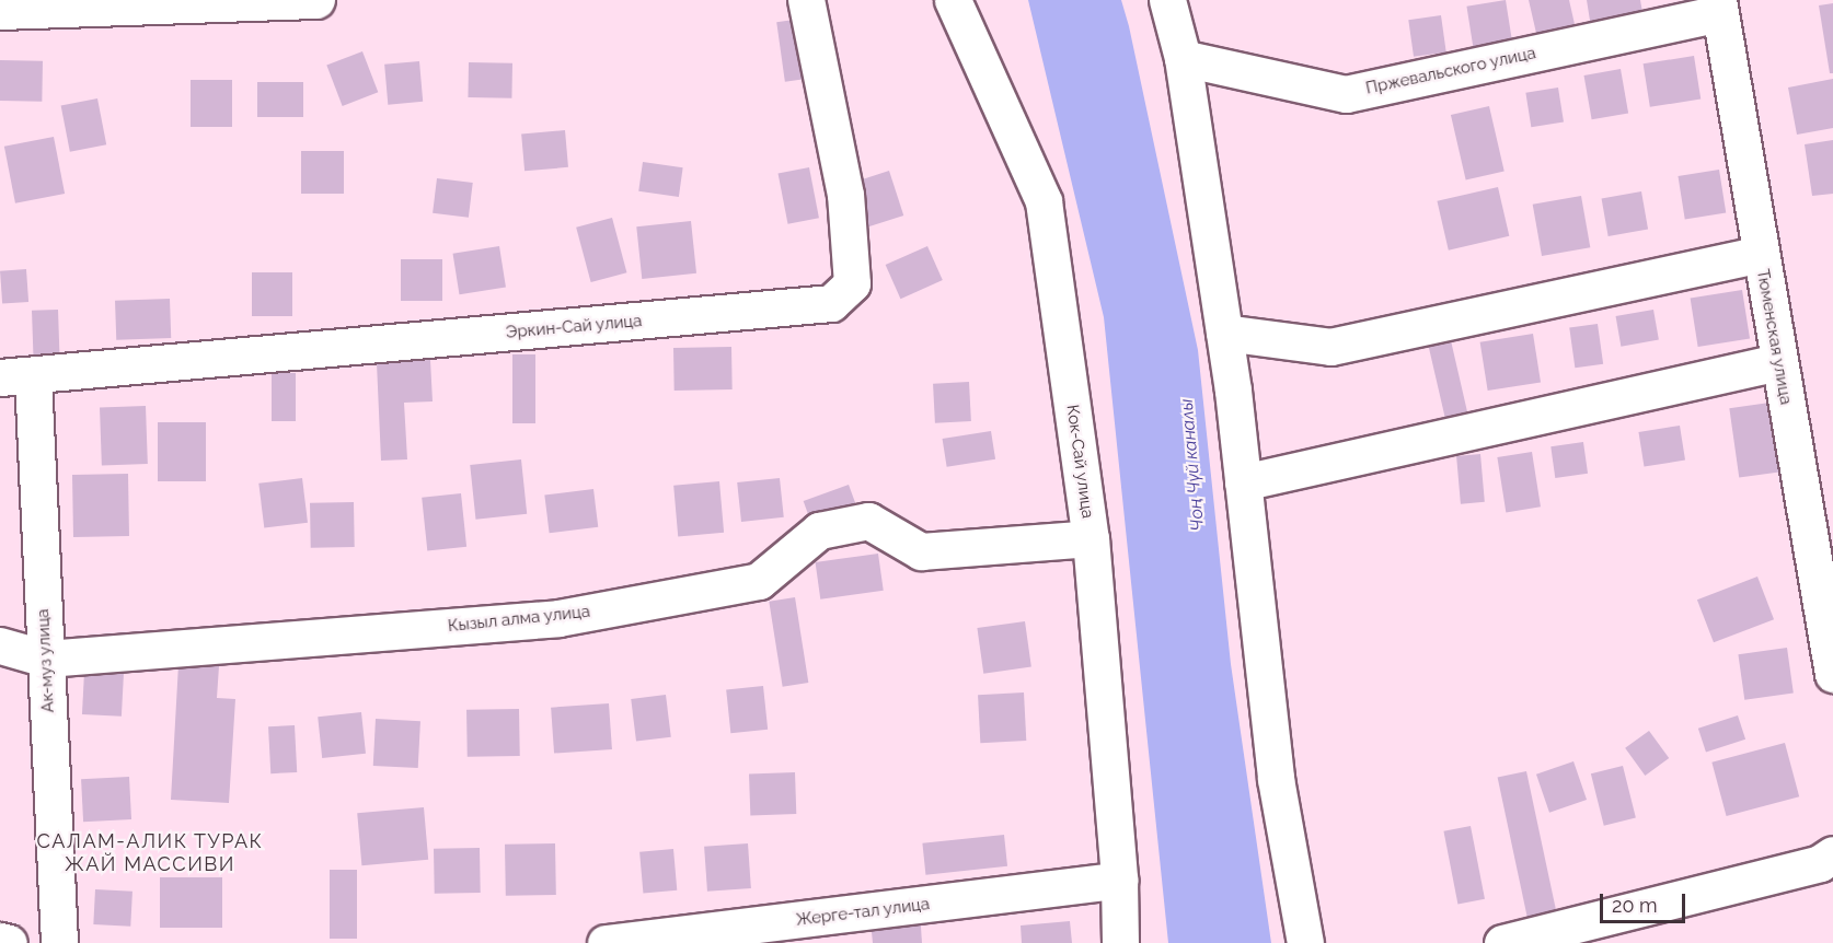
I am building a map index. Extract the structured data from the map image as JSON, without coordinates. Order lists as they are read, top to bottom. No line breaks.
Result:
{"streets":{"street":["Пржевальского улица","Эркин-Сай улица","Тюменская улица","Кок-Сай улица","Кызыл алма улица","Ак-муз улица","Жерге-тал улица"]},"crossings":[["Пржевальского улица","Тюменская улица"],["Эркин-Сай улица","Ак-муз улица"],["Кок-Сай улица","Кызыл алма улица"],["Кок-Сай улица","Жерге-тал улица"],["Кызыл алма улица","Ак-муз улица"]],"districts":["САЛАМ-АЛИК ТУРАК ЖАЙ МАССИВИ"],"water":["Чоң Чүй каналы"],"scale_bar":"20 m"}
